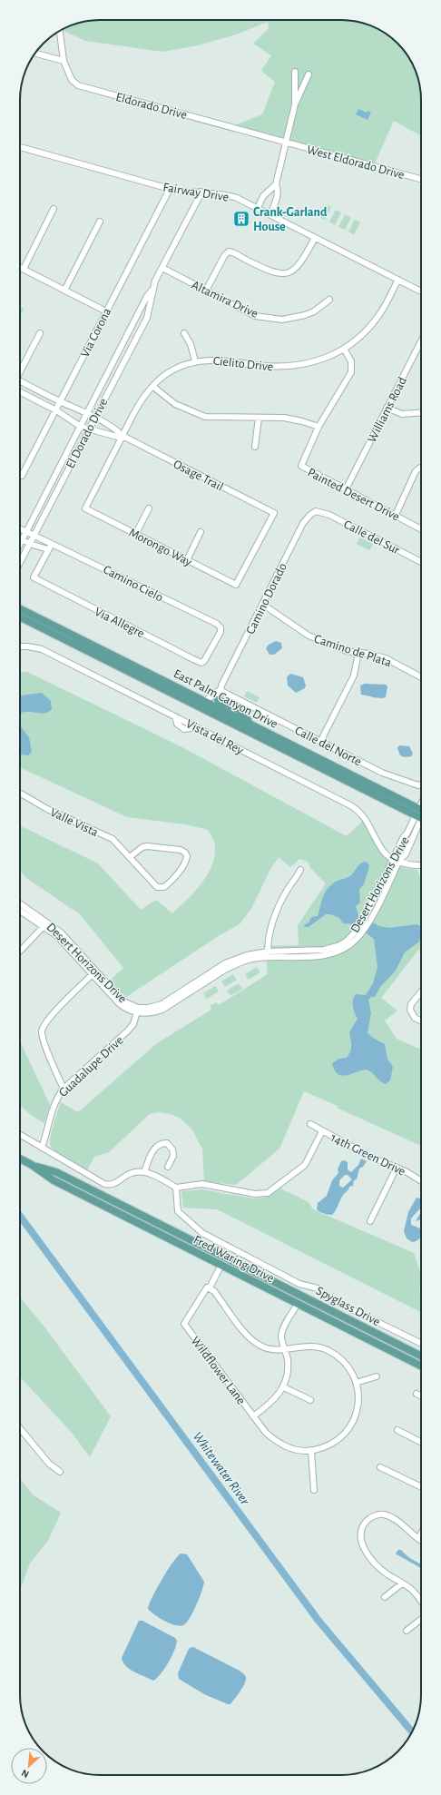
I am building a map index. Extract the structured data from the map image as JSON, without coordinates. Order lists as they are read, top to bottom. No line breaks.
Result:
{"streets":{"main road":["East Palm Canyon Drive","Fred Waring Drive"],"street":["Eldorado Drive","West Eldorado Drive","Fairway Drive","Altamira Drive","Via Corona","Cielito Drive","Williams Road","El Dorado Drive","Osage Trail","Painted Desert Drive","Calle del Sur","Morongo Way","Camino Cielo","Camino Dorado","Via Allegre","Camino de Plata","Vista del Rey","Calle del Norte","Valle Vista","Desert Horizons Drive","Guadalupe Drive","14th Green Drive","Spyglass Drive","Wildflower Lane"]},"crossings":[["Eldorado Drive","West Eldorado Drive"],["Fairway Drive","Via Corona"],["Fairway Drive","Cielito Drive"],["Fairway Drive","El Dorado Drive"],["Altamira Drive","El Dorado Drive"],["Via Corona","Osage Trail"],["Cielito Drive","Osage Trail"],["Cielito Drive","Morongo Way"],["Williams Road","Painted Desert Drive"],["El Dorado Drive","Osage Trail"],["El Dorado Drive","Camino Cielo"],["Osage Trail","Morongo Way"],["Calle del Sur","Camino Dorado"],["Camino Cielo","Via Allegre"],["Camino Dorado","Camino de Plata"],["Camino Dorado","East Palm Canyon Drive"],["Camino Dorado","Calle del Norte"],["Vista del Rey","Desert Horizons Drive"],["Desert Horizons Drive","Guadalupe Drive"]],"water":["Whitewater River"],"places":{"building":["Crank-Garland House"]},"north":"bottom left"}
